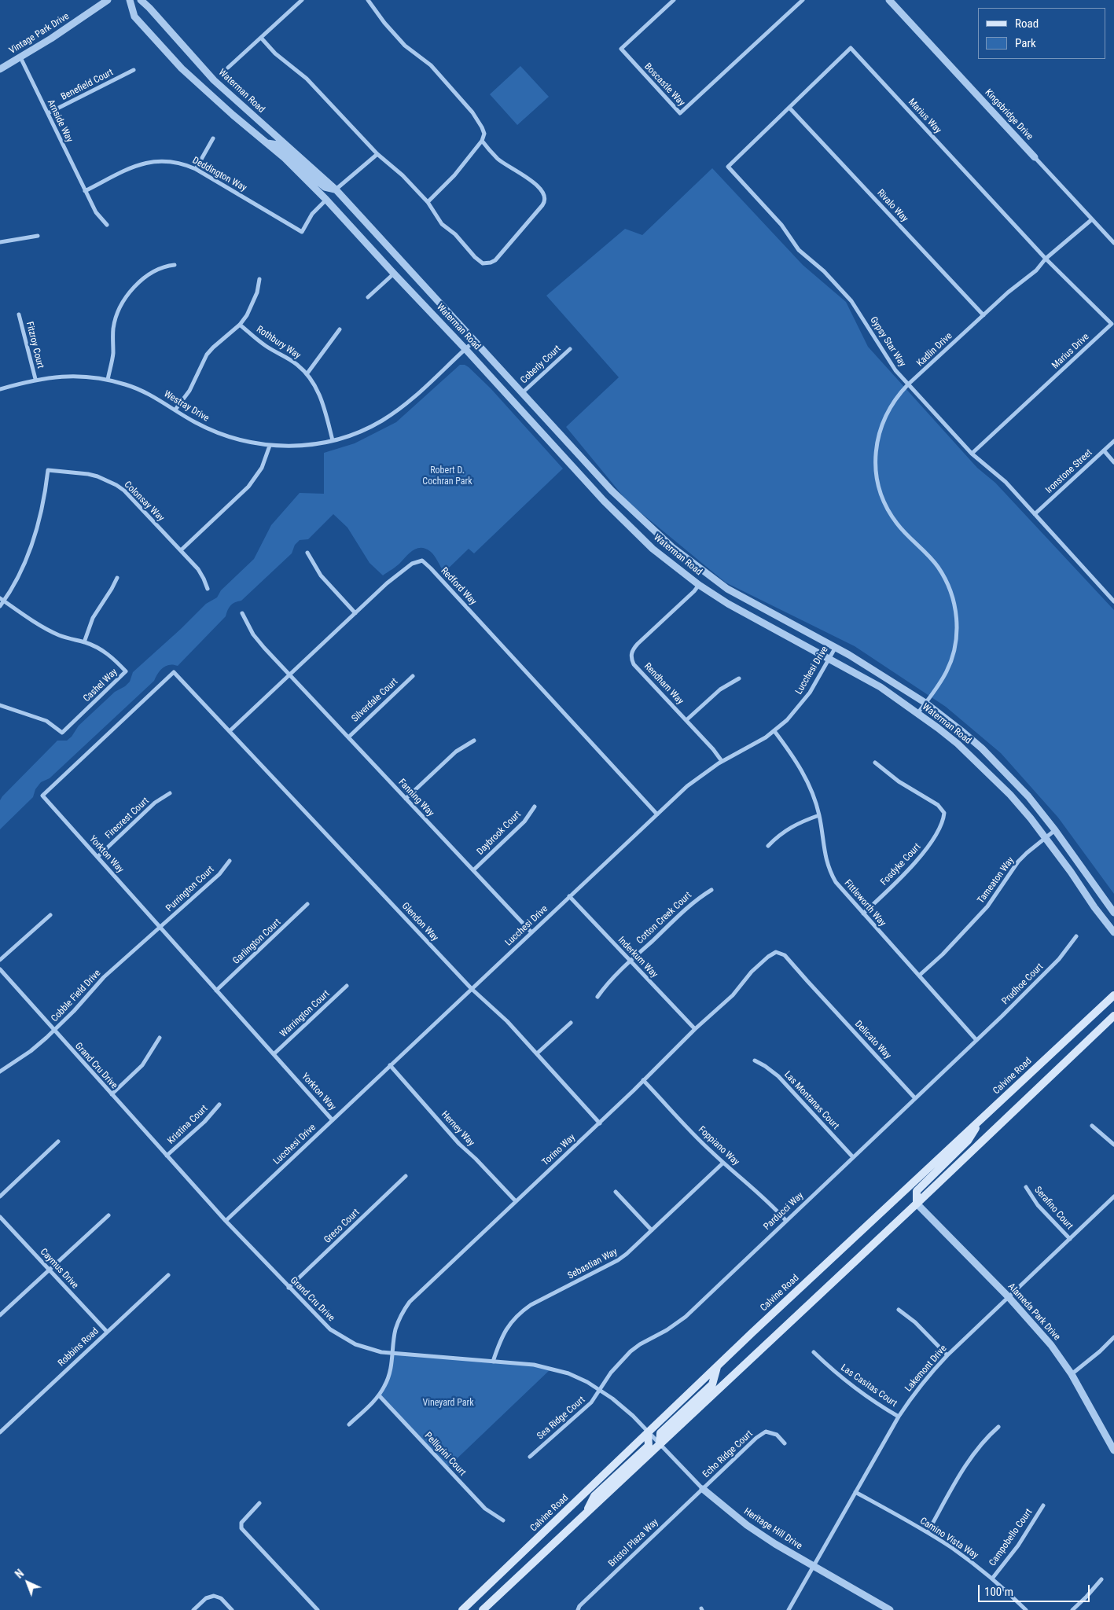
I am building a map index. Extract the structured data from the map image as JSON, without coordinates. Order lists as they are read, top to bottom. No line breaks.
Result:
{"streets":{"main road":["Calvine Road"],"street":["Vintage Park Drive","Benefield Court","Boscastle Way","Waterman Road","Kingsbridge Drive","Marius Way","Arnside Way","Deddington Way","Rivalo Way","Gypsy Star Way","Rothbury Way","Fitzroy Court","Kadlin Drive","Marius Drive","Coberly Court","Westray Drive","Ironstone Street","Colonsay Way","Redford Way","Lucchesi Drive","Rendham Way","Cashel Way","Silverdale Court","Fanning Way","Firecrest Court","Daybrook Court","Yorkton Way","Fosdyke Court","Tameaton Way","Purrington Court","Fittleworth Way","Cotton Creek Court","Glendon Way","Garlington Court","Inderkum Way","Prudhoe Court","Cobble Field Drive","Warrington Court","Delicato Way","Grand Cru Drive","Las Montanas Court","Kristina Court","Herney Way","Foppiano Way","Torino Way","Serafino Court","Parducci Way","Greco Court","Sebastian Way","Caymus Drive","Alameda Park Drive","Robbins Road","Lakemont Drive","Las Casitas Court","Sea Ridge Court","Pelligrini Court","Echo Ridge Court","Heritage Hill Drive","Campobello Court","Camino Vista Way","Bristol Plaza Way"]},"crossings":[["Vintage Park Drive","Arnside Way"],["Benefield Court","Arnside Way"],["Waterman Road","Deddington Way"],["Waterman Road","Kadlin Drive"],["Waterman Road","Coberly Court"],["Waterman Road","Westray Drive"],["Waterman Road","Lucchesi Drive"],["Waterman Road","Rendham Way"],["Waterman Road","Tameaton Way"],["Kingsbridge Drive","Kadlin Drive"],["Marius Way","Rivalo Way"],["Marius Way","Gypsy Star Way"],["Marius Way","Kadlin Drive"],["Marius Way","Marius Drive"],["Arnside Way","Deddington Way"],["Rivalo Way","Gypsy Star Way"],["Rivalo Way","Kadlin Drive"],["Gypsy Star Way","Kadlin Drive"],["Gypsy Star Way","Marius Drive"],["Gypsy Star Way","Ironstone Street"],["Rothbury Way","Westray Drive"],["Fitzroy Court","Westray Drive"],["Kadlin Drive","Marius Drive"],["Colonsay Way","Cashel Way"],["Redford Way","Lucchesi Drive"],["Redford Way","Fanning Way"],["Redford Way","Yorkton Way"],["Redford Way","Glendon Way"],["Lucchesi Drive","Rendham Way"],["Lucchesi Drive","Fanning Way"],["Lucchesi Drive","Yorkton Way"],["Lucchesi Drive","Fittleworth Way"],["Lucchesi Drive","Glendon Way"],["Lucchesi Drive","Inderkum Way"],["Lucchesi Drive","Grand Cru Drive"],["Lucchesi Drive","Herney Way"],["Silverdale Court","Fanning Way"],["Fanning Way","Daybrook Court"],["Firecrest Court","Yorkton Way"],["Yorkton Way","Purrington Court"],["Yorkton Way","Glendon Way"],["Yorkton Way","Garlington Court"],["Yorkton Way","Cobble Field Drive"],["Yorkton Way","Warrington Court"],["Fosdyke Court","Fittleworth Way"],["Tameaton Way","Fittleworth Way"],["Purrington Court","Cobble Field Drive"],["Fittleworth Way","Prudhoe Court"],["Fittleworth Way","Parducci Way"],["Cotton Creek Court","Inderkum Way"],["Glendon Way","Torino Way"],["Inderkum Way","Torino Way"],["Prudhoe Court","Parducci Way"],["Cobble Field Drive","Grand Cru Drive"],["Delicato Way","Torino Way"],["Delicato Way","Parducci Way"],["Grand Cru Drive","Calvine Road"],["Grand Cru Drive","Kristina Court"],["Grand Cru Drive","Torino Way"],["Grand Cru Drive","Parducci Way"],["Grand Cru Drive","Greco Court"],["Grand Cru Drive","Sebastian Way"],["Grand Cru Drive","Sea Ridge Court"],["Grand Cru Drive","Heritage Hill Drive"],["Las Montanas Court","Parducci Way"],["Herney Way","Torino Way"],["Foppiano Way","Torino Way"],["Foppiano Way","Parducci Way"],["Foppiano Way","Sebastian Way"],["Torino Way","Pelligrini Court"],["Serafino Court","Lakemont Drive"],["Parducci Way","Sea Ridge Court"],["Caymus Drive","Robbins Road"],["Alameda Park Drive","Lakemont Drive"],["Lakemont Drive","Las Casitas Court"],["Lakemont Drive","Heritage Hill Drive"],["Lakemont Drive","Camino Vista Way"],["Echo Ridge Court","Heritage Hill Drive"],["Echo Ridge Court","Bristol Plaza Way"],["Heritage Hill Drive","Bristol Plaza Way"],["Campobello Court","Camino Vista Way"]],"parks":["Robert D. Cochran Park","Vineyard Park"],"legend":["Road","Park"],"scale_bar":"100 m","north":"top left"}
